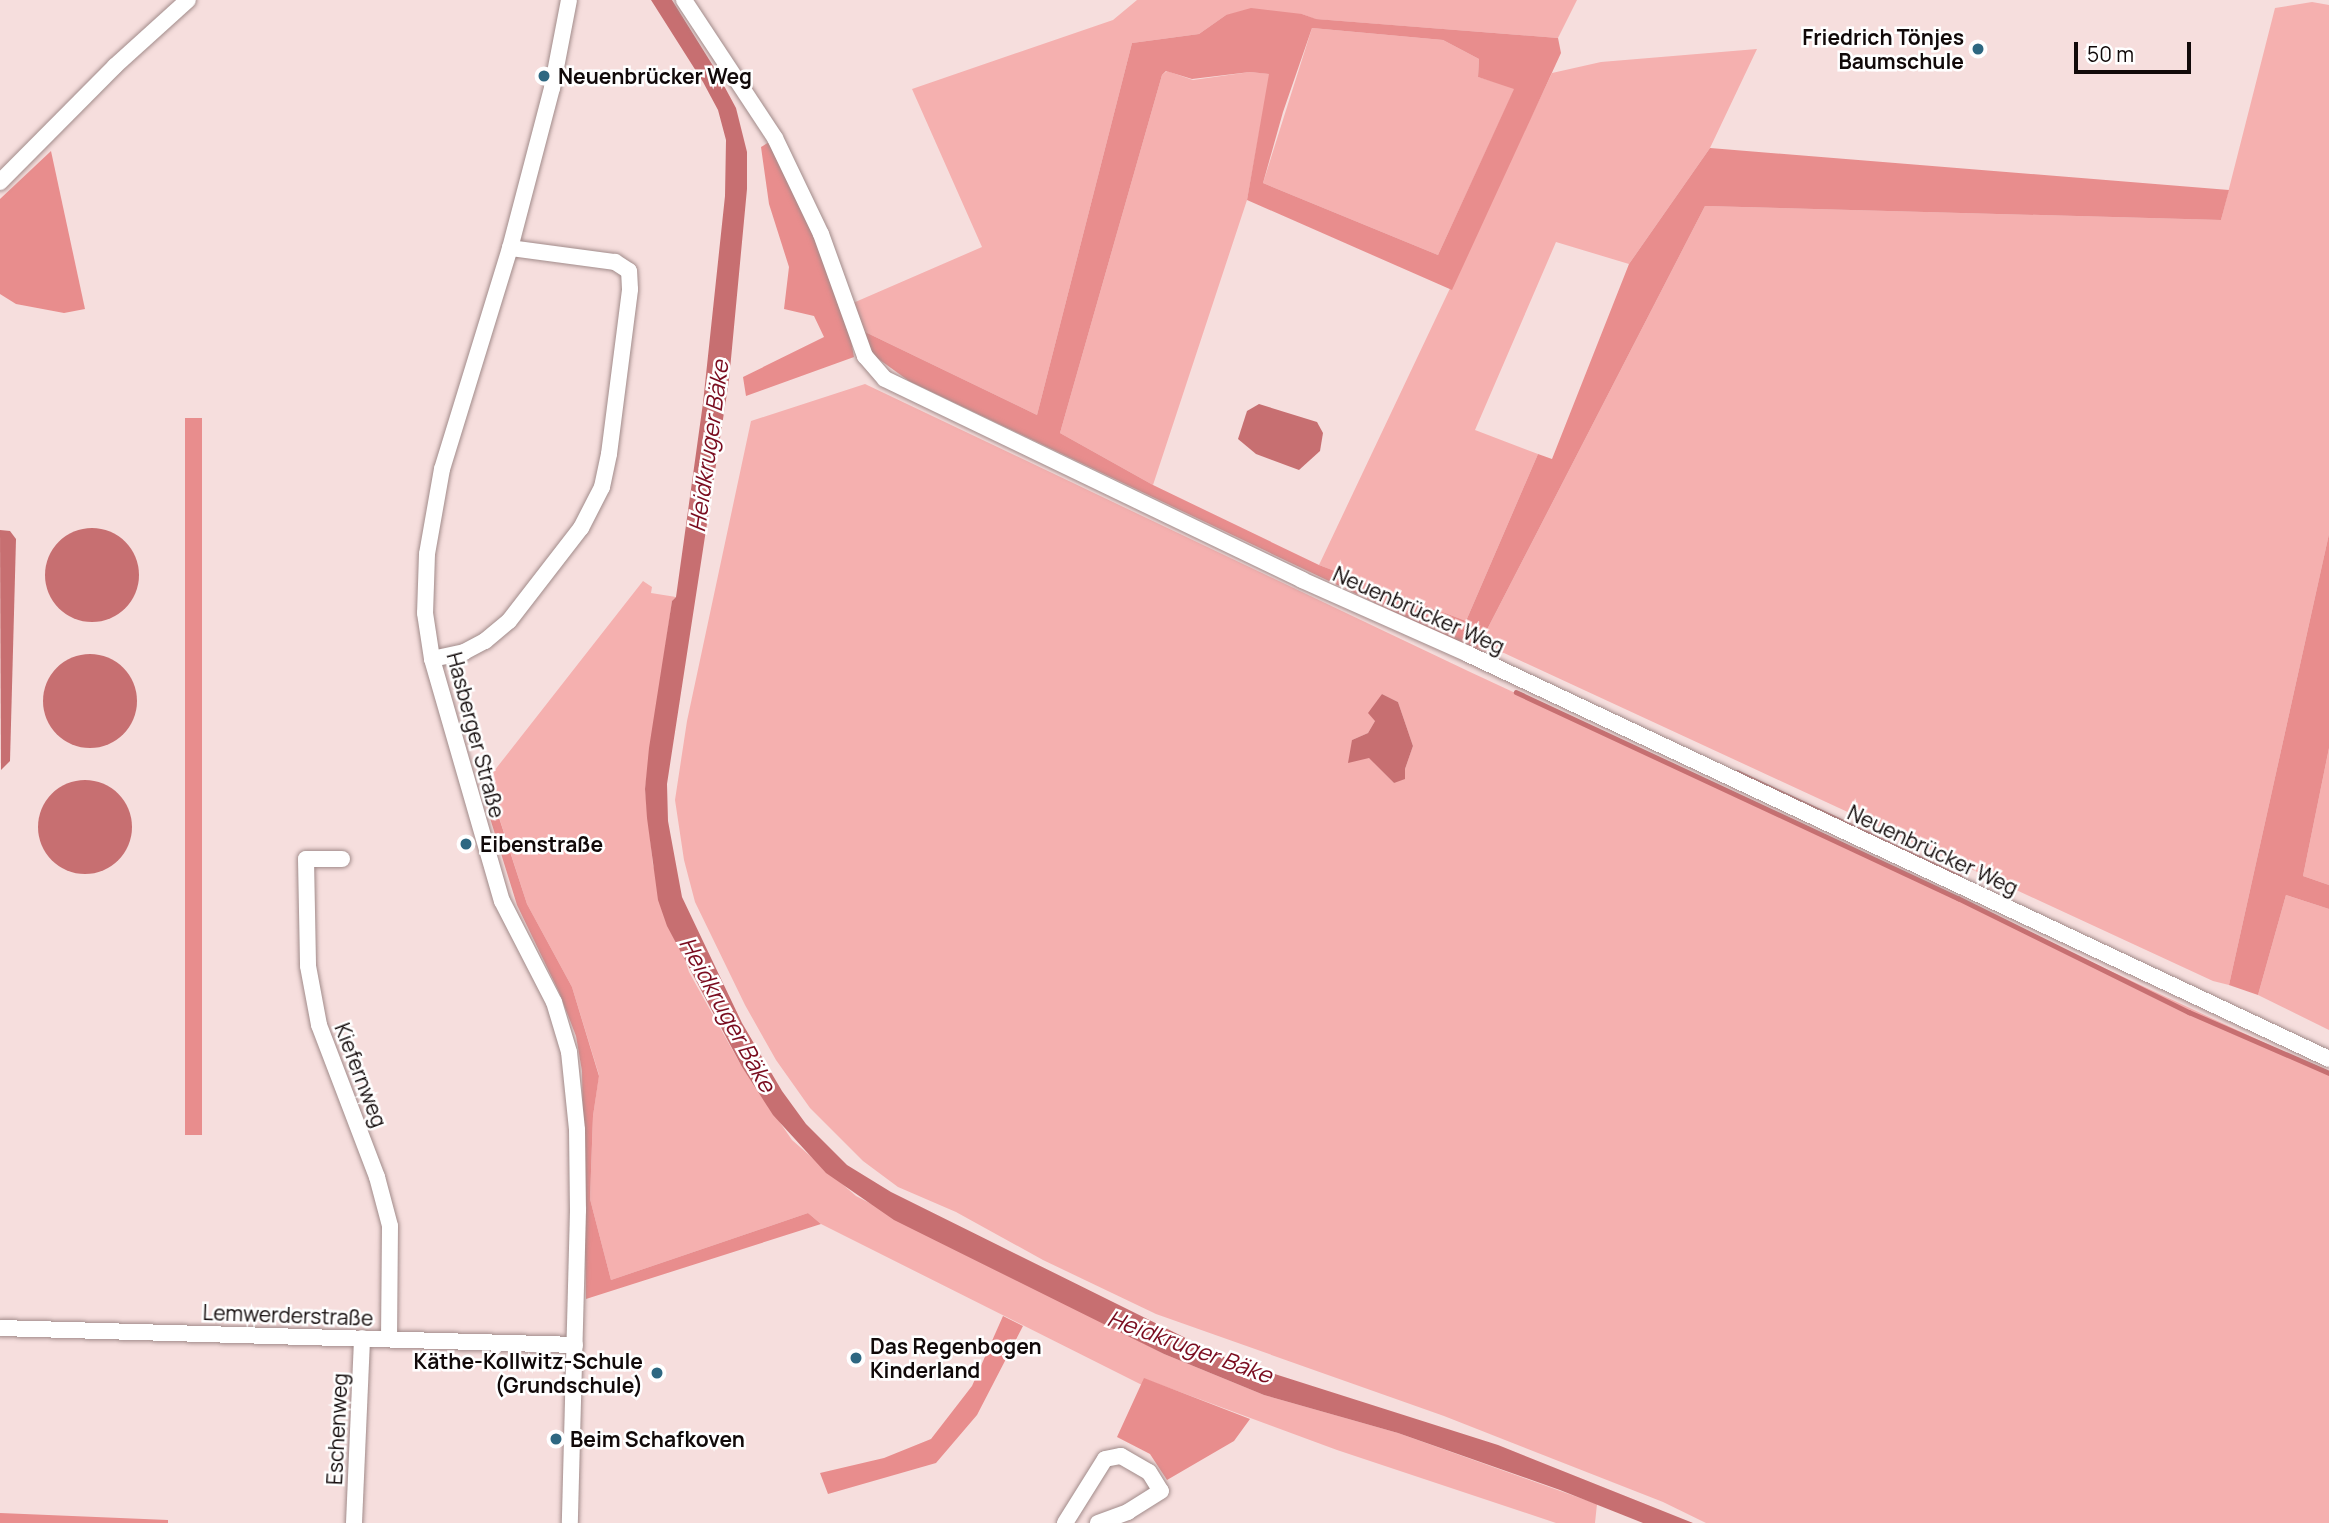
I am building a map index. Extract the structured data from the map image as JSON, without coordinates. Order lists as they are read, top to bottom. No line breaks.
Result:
{"streets":{"street":["Neuenbrücker Weg","Hasberger Straße","Kiefernweg","Lemwerderstraße","Eschenweg"]},"crossings":[["Hasberger Straße","Lemwerderstraße"],["Kiefernweg","Lemwerderstraße"],["Lemwerderstraße","Eschenweg"]],"water":["Heidkruger Bäke"],"places":["Friedrich Tönjes Baumschule","Neuenbrücker Weg","Eibenstraße","Das Regenbogen Kinderland","Käthe-Kollwitz-Schule (Grundschule)","Beim Schafkoven"],"scale_bar":"50 m"}
